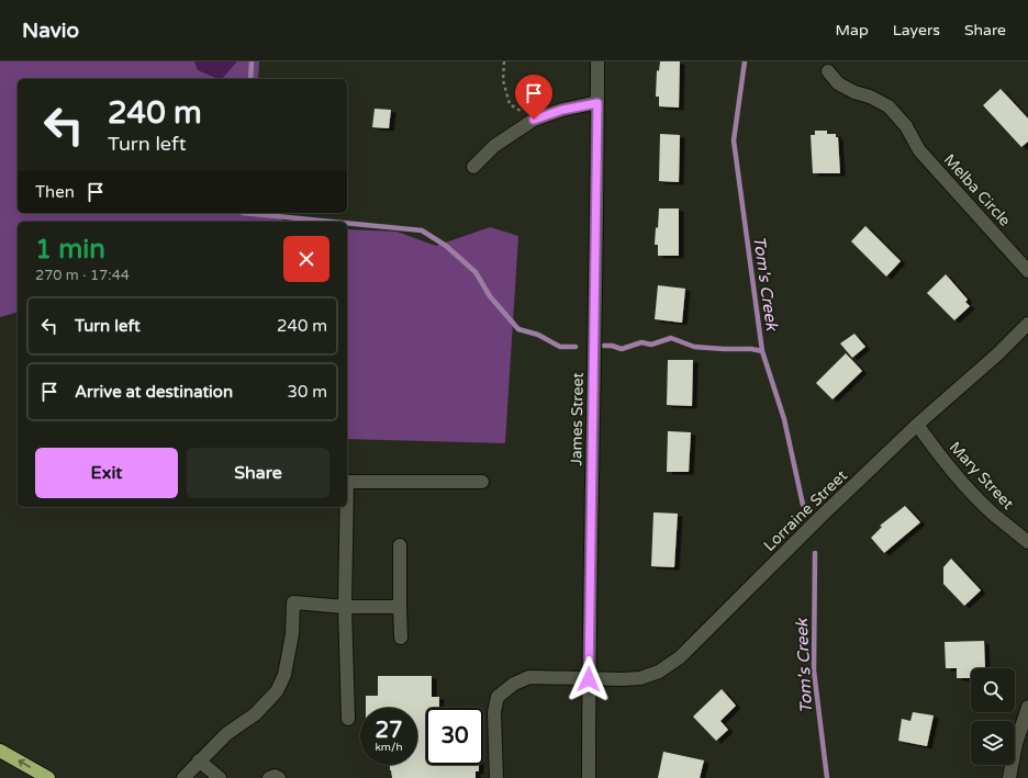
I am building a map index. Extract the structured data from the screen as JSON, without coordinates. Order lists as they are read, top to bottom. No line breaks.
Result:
{"streets":{"street":["Melba Circle","James Street","Mary Street","Lorraine Street"]},"crossings":[["James Street","Lorraine Street"],["Mary Street","Lorraine Street"]],"water":["Tom's Creek"],"page":{"header":"Navio","nav":["Map","Layers","Share"],"turn":["240 m","Turn left"],"then":"Then","heading":["1 min","270 m · 17:44"],"list":[{"name":"Turn left","value":"240 m"},{"name":"Arrive at destination","value":"30 m"}],"buttons":["Exit","Share"],"speed":"27 km/h","limit":"30"}}
